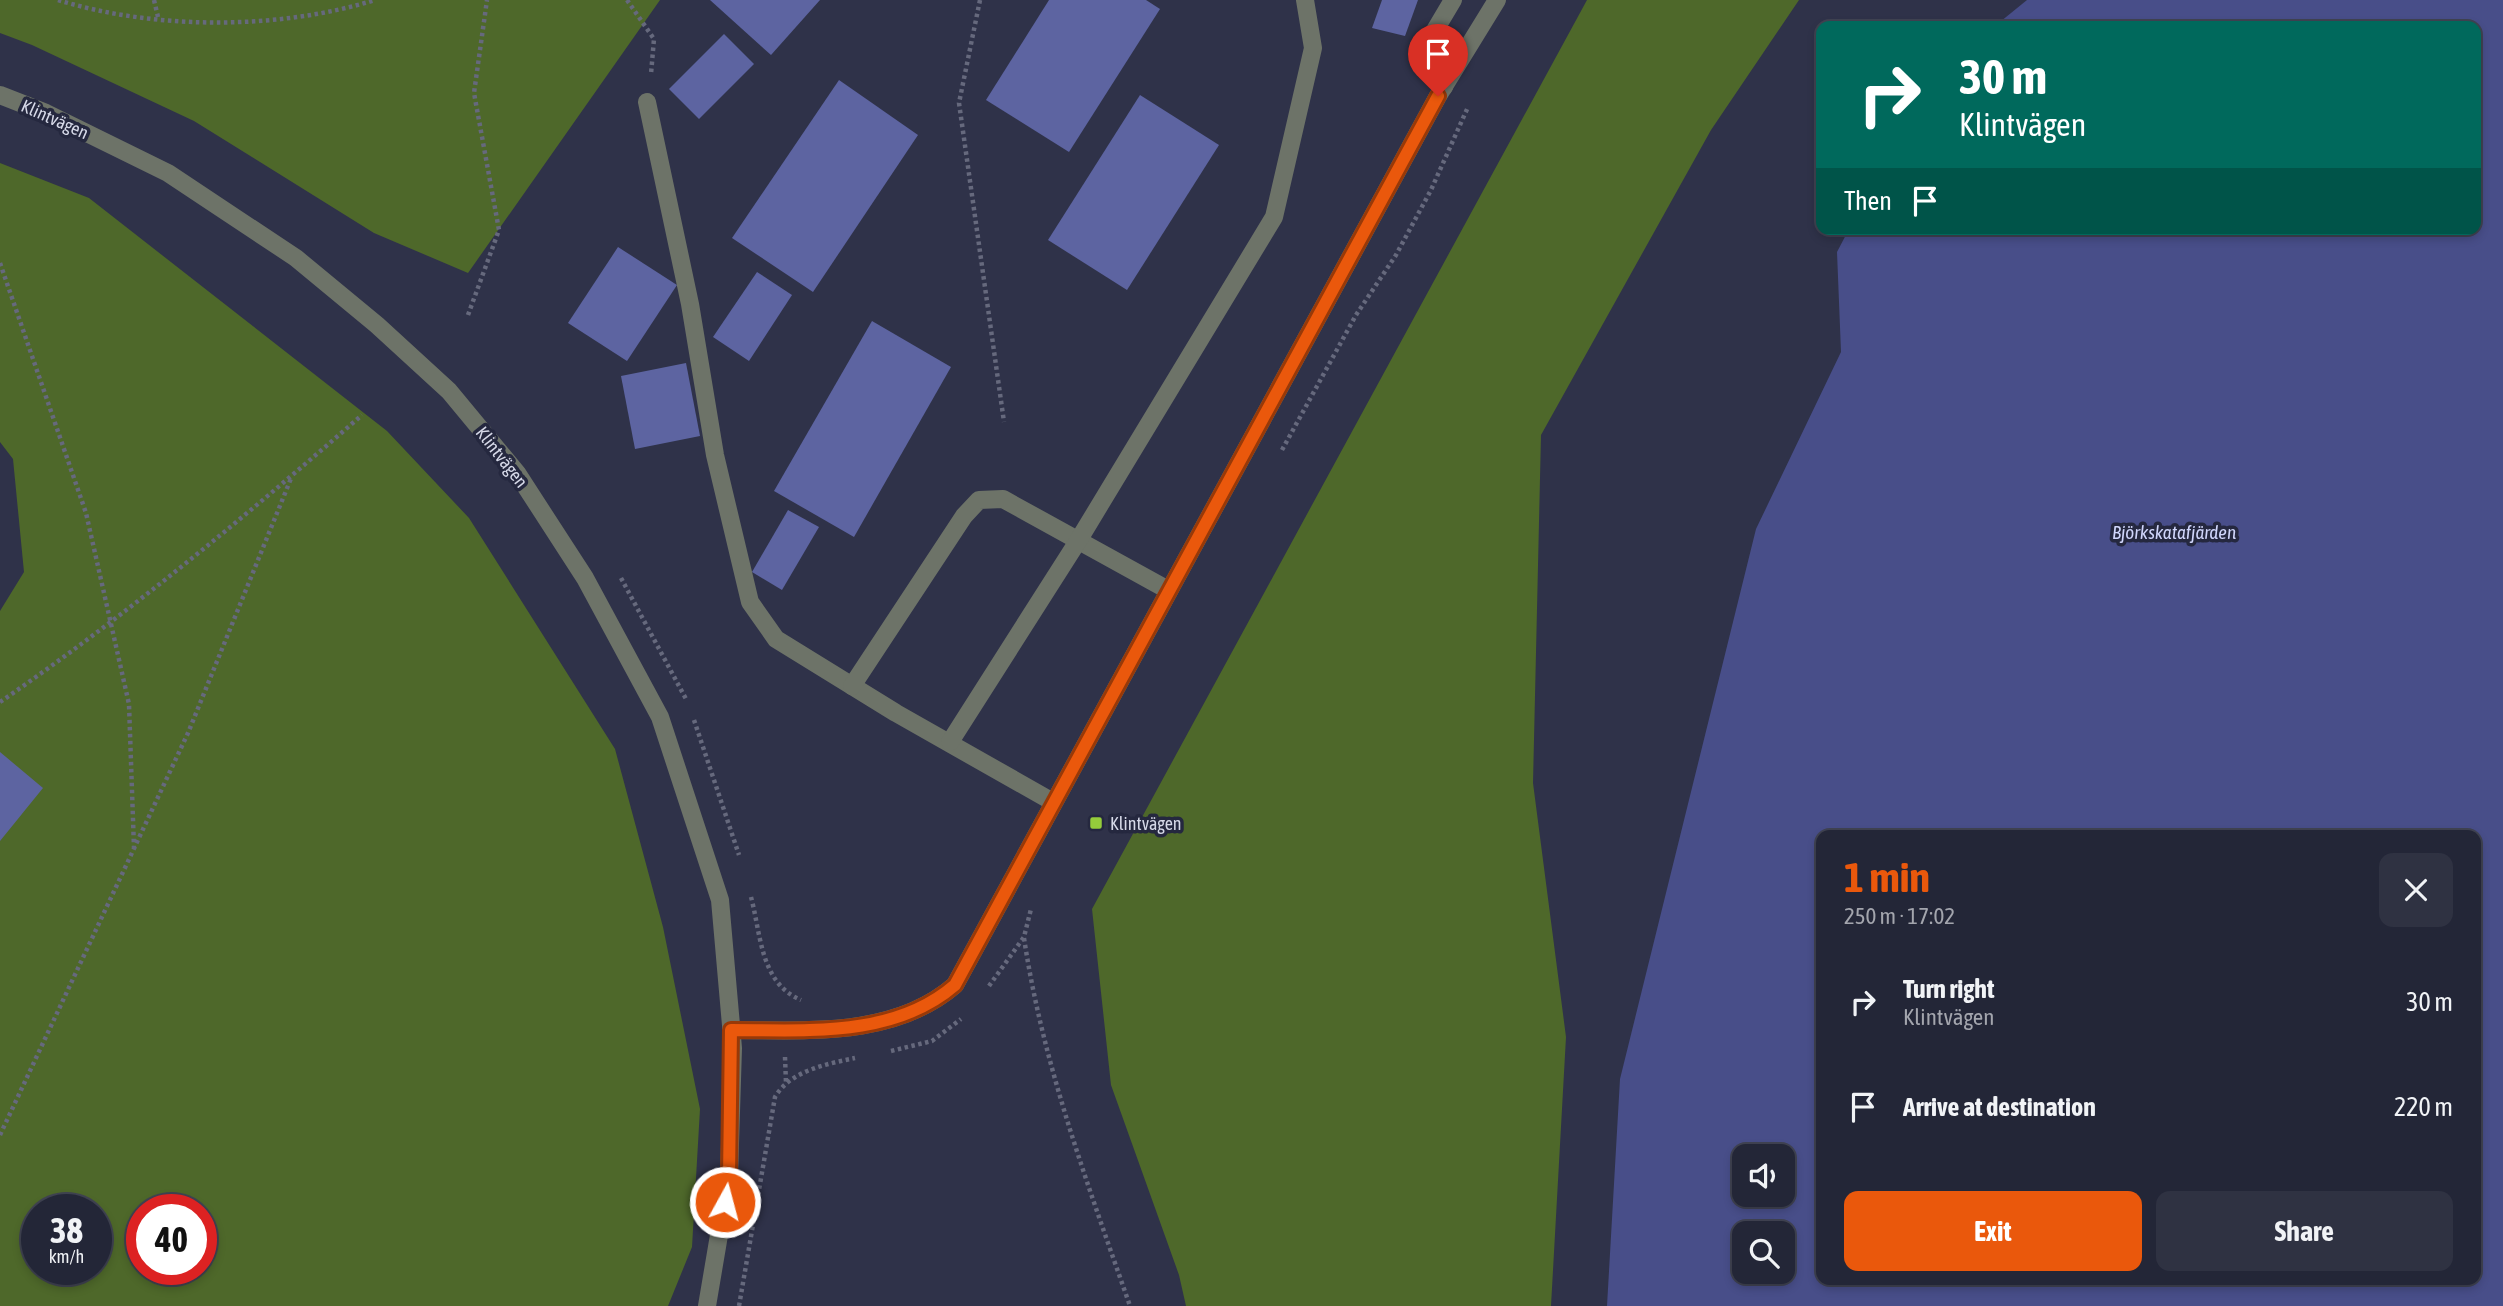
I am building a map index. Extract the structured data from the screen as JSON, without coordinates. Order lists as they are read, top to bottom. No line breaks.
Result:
{"streets":{"street":["Klintvägen"]},"water":["Björkskatafjärden"],"places":{"transit":["Klintvägen"]},"page":{"turn":["30 m","Klintvägen"],"then":"Then","heading":["1 min","250 m · 17:02"],"list":[{"name":"Turn right","note":"Klintvägen","value":"30 m"},{"name":"Arrive at destination","value":"220 m"}],"buttons":["Exit","Share"],"speed":"38 km/h","limit":"40"}}
